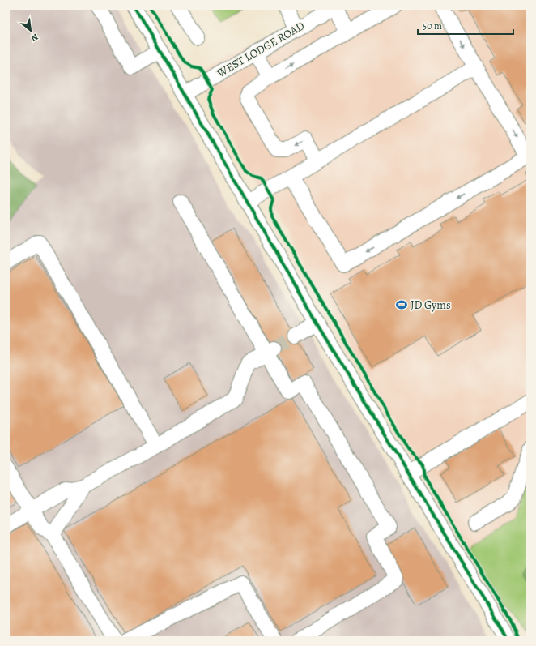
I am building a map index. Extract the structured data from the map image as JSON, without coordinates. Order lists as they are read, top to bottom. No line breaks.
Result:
{"streets":{"street":["WEST LODGE ROAD"]},"places":{"sports":["JD Gyms"]},"scale_bar":"50 m","north":"bottom right"}
